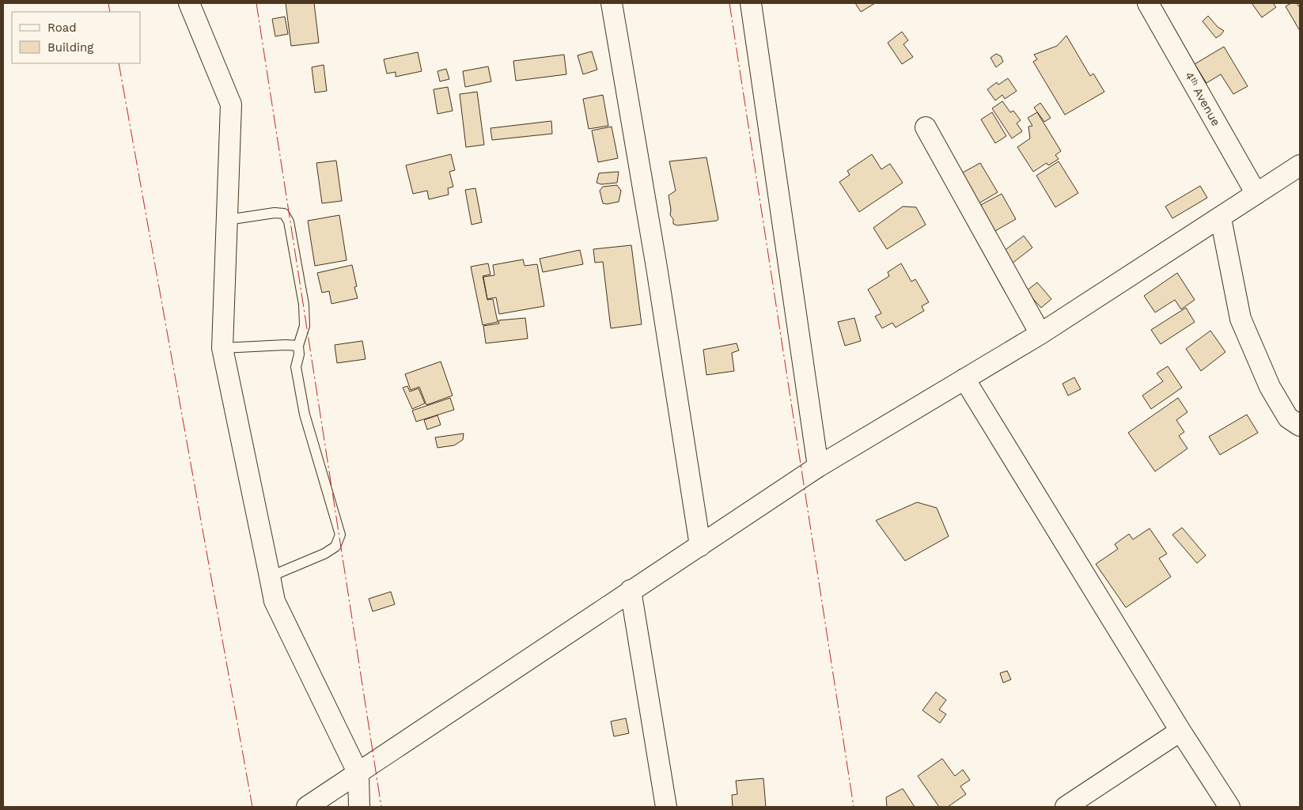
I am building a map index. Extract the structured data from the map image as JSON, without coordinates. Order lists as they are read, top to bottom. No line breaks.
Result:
{"streets":{"street":["4ᵗʰ Avenue"]},"legend":["Road","Building"]}
